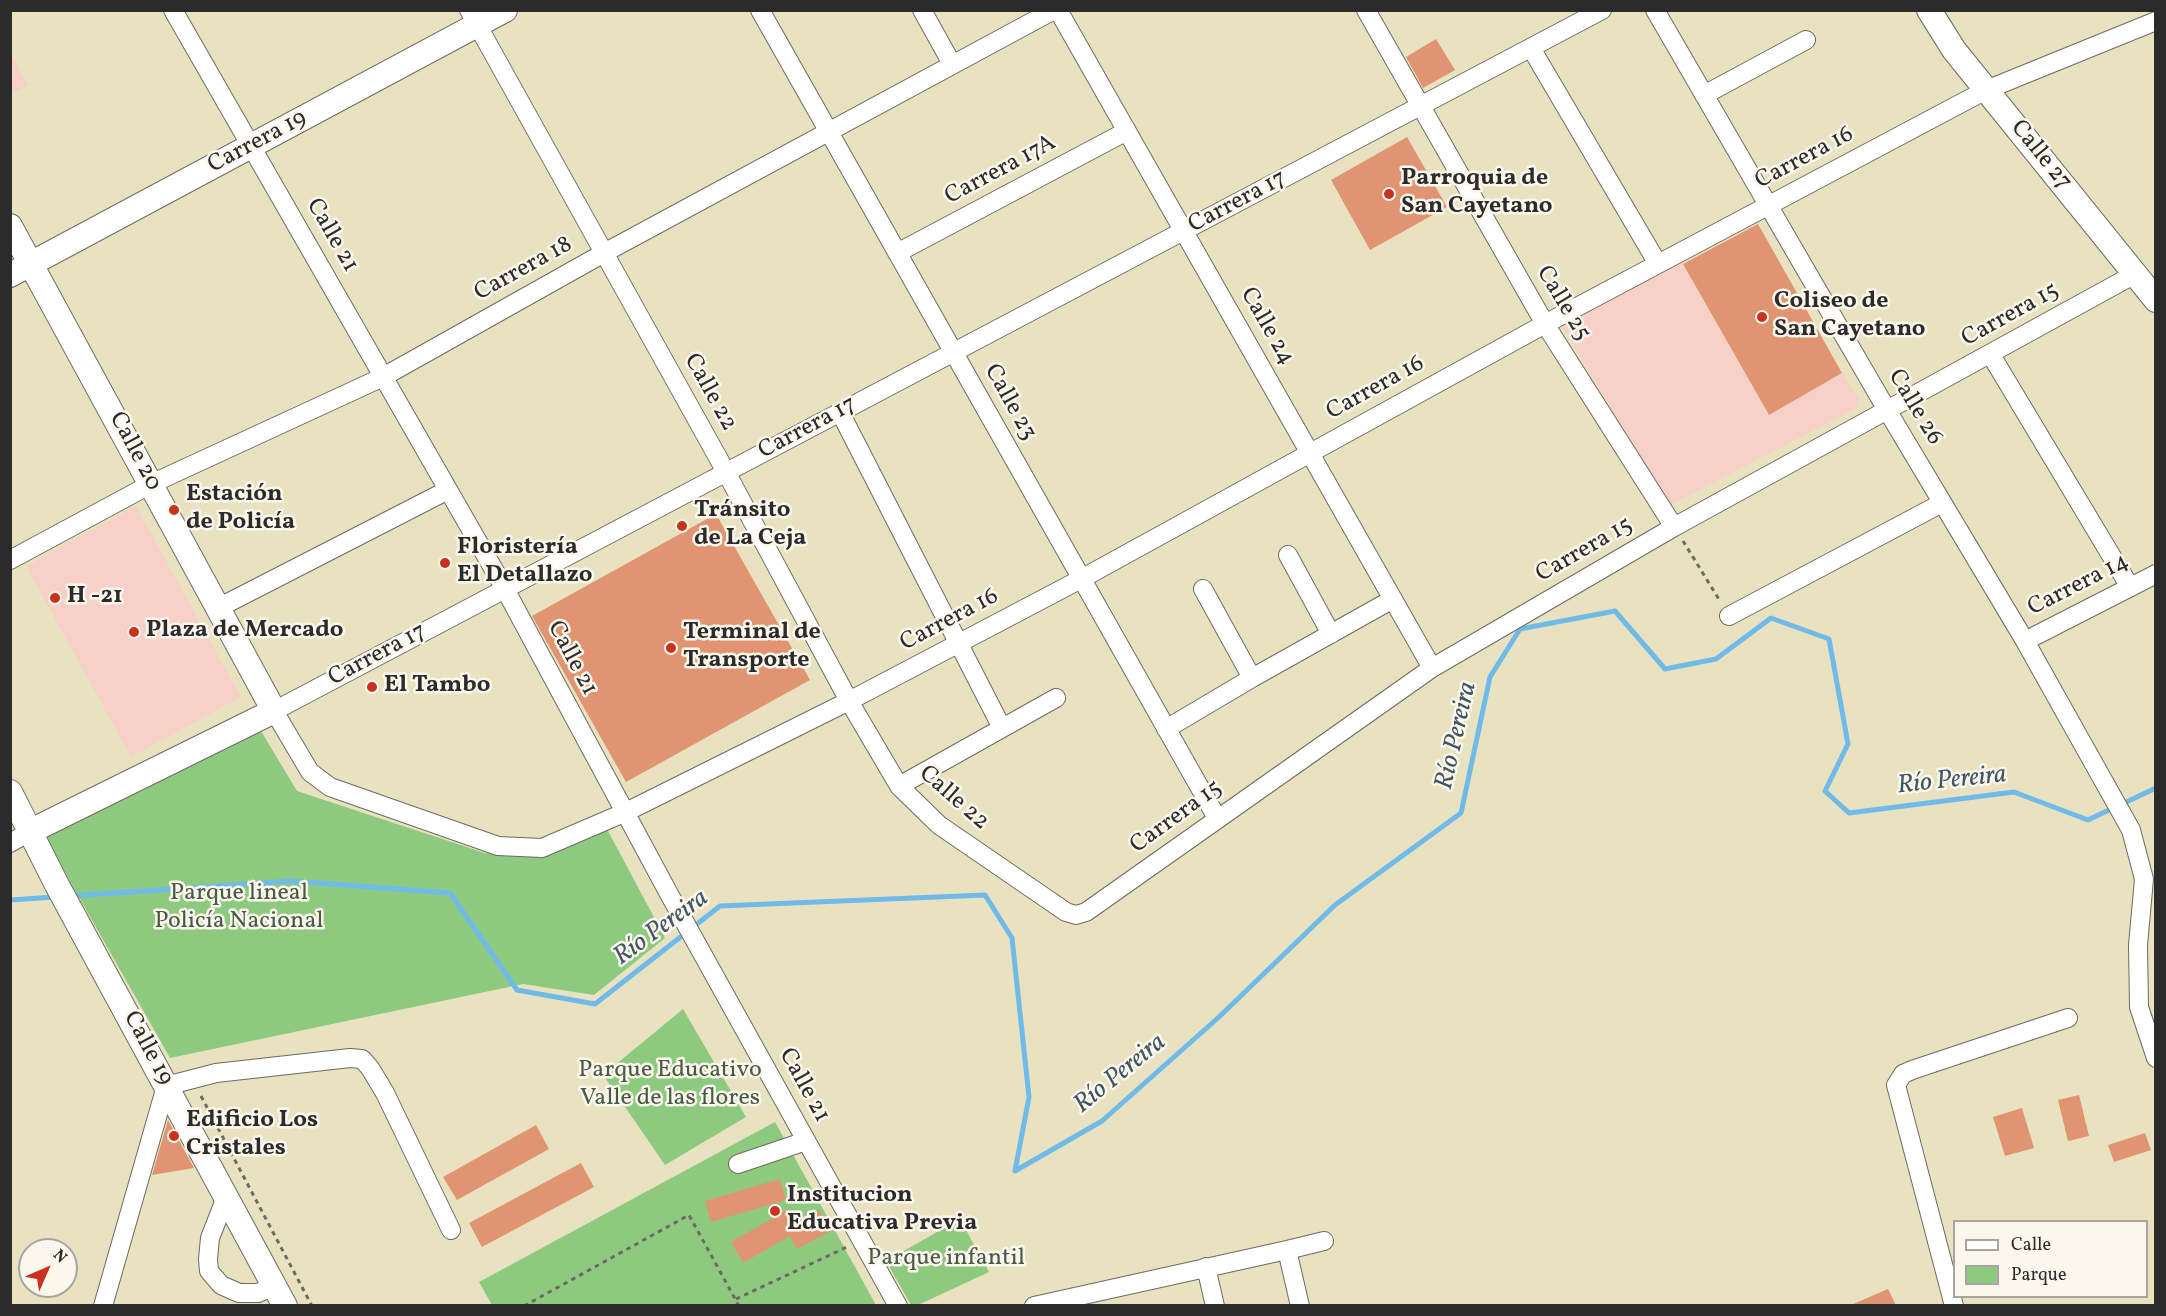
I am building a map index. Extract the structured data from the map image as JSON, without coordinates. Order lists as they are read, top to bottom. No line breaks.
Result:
{"streets":{"main road":["Carrera 19","Calle 27","Carrera 17","Calle 20","Calle 19"],"street":["Carrera 16","Carrera 17A","Calle 21","Carrera 18","Calle 25","Carrera 15","Calle 24","Calle 22","Calle 23","Calle 26","Carrera 14"]},"crossings":[["Carrera 19","Calle 21"],["Carrera 19","Calle 22"],["Carrera 19","Calle 20"],["Calle 27","Carrera 16"],["Calle 27","Carrera 15"],["Carrera 16","Carrera 17"],["Carrera 16","Calle 21"],["Carrera 16","Calle 25"],["Carrera 16","Calle 24"],["Carrera 16","Calle 22"],["Carrera 16","Calle 23"],["Carrera 16","Calle 26"],["Carrera 16","Calle 20"],["Carrera 17A","Calle 24"],["Carrera 17A","Calle 23"],["Carrera 17","Calle 21"],["Carrera 17","Calle 25"],["Carrera 17","Calle 24"],["Carrera 17","Calle 22"],["Carrera 17","Calle 23"],["Carrera 17","Calle 20"],["Carrera 17","Calle 19"],["Calle 21","Carrera 18"],["Carrera 18","Calle 24"],["Carrera 18","Calle 22"],["Carrera 18","Calle 23"],["Carrera 18","Calle 20"],["Calle 25","Carrera 15"],["Carrera 15","Calle 24"],["Carrera 15","Calle 22"],["Carrera 15","Calle 23"],["Carrera 15","Calle 26"],["Calle 26","Carrera 14"]],"water":["Río Pereira"],"parks":["Parque lineal Policía Nacional","Parque Educativo Valle de las flores","Parque infantil"],"places":["Parroquia de San Cayetano","Coliseo de San Cayetano","Estación de Policía","Tránsito de La Ceja","Floristería El Detallazo","H -21","Plaza de Mercado","Terminal de Transporte","El Tambo","Edificio Los Cristales","Institucion Educativa Previa"],"legend":["Calle","Parque"],"north":"top right"}
